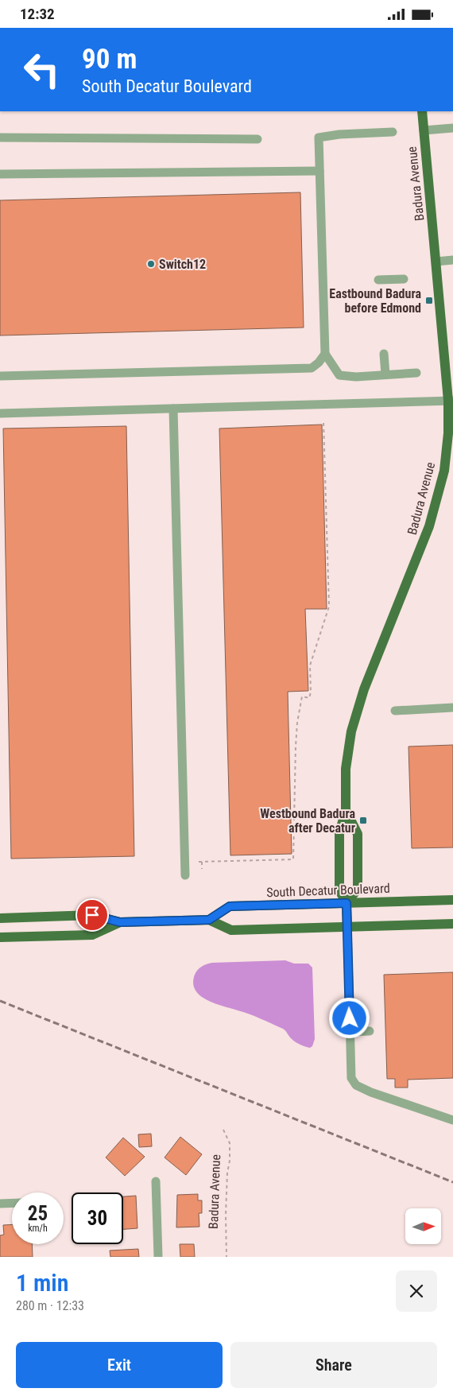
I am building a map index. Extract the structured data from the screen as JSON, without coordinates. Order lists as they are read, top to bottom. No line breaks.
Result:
{"streets":{"main road":["Badura Avenue","South Decatur Boulevard"]},"crossings":[["Badura Avenue","South Decatur Boulevard"]],"places":{"other":["Switch12"],"transit":["Eastbound Badura before Edmond","Westbound Badura after Decatur"]},"north":"right","page":{"status":"12:32","turn":["90 m","South Decatur Boulevard"],"speed":"25 km/h","limit":"30","heading":["1 min","280 m · 12:33"],"buttons":["Exit","Share"]}}
